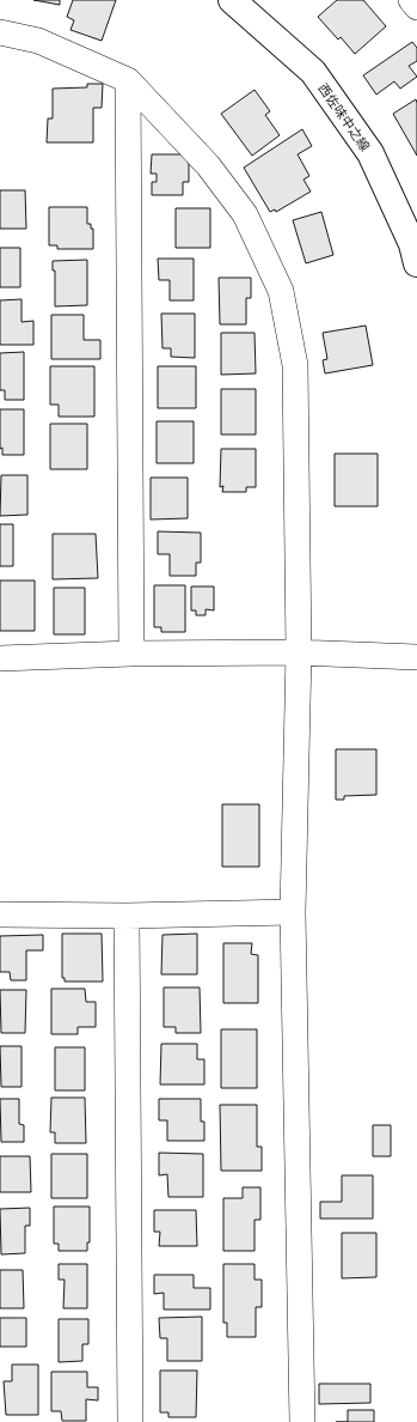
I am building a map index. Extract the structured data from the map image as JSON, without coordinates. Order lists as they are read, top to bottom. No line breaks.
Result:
{"streets":{"main road":["西佐味中之線"]}}
